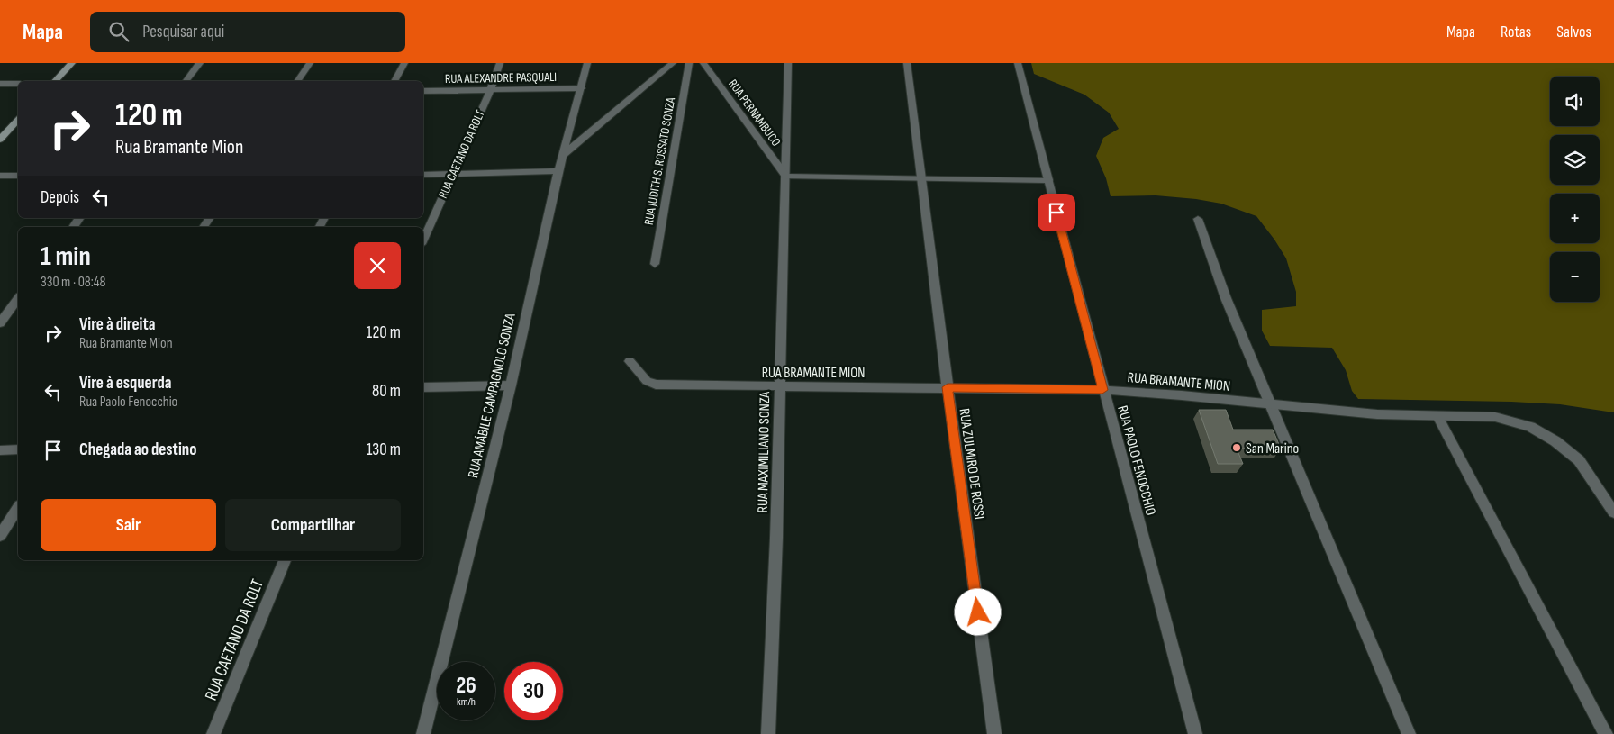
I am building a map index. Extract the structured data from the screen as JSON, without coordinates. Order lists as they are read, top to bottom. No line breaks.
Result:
{"streets":{"street":["RUA ALEXANDRE PASQUALI","RUA PERNAMBUCO","RUA CAETANO DA ROLT","RUA JUDITH S. ROSSATO SONZA","RUA BRAMANTE MION","RUA AMÁBILE CAMPAGNOLO SONZA","RUA MAXIMILIANO SONZA","RUA PAOLO FENOCCHIO","RUA ZULMIRO DE ROSSI"]},"crossings":[["RUA ALEXANDRE PASQUALI","RUA CAETANO DA ROLT"],["RUA ALEXANDRE PASQUALI","RUA AMÁBILE CAMPAGNOLO SONZA"],["RUA PERNAMBUCO","RUA MAXIMILIANO SONZA"],["RUA BRAMANTE MION","RUA MAXIMILIANO SONZA"],["RUA BRAMANTE MION","RUA PAOLO FENOCCHIO"],["RUA BRAMANTE MION","RUA ZULMIRO DE ROSSI"]],"places":["San Marino"],"page":{"header":"Mapa","search":"Pesquisar aqui","nav":["Mapa","Rotas","Salvos"],"map_buttons":["+","−"],"turn":["120 m","Rua Bramante Mion"],"then":"Depois","heading":["1 min","330 m · 08:48"],"list":[{"name":"Vire à direita","note":"Rua Bramante Mion","value":"120 m"},{"name":"Vire à esquerda","note":"Rua Paolo Fenocchio","value":"80 m"},{"name":"Chegada ao destino","value":"130 m"}],"buttons":["Sair","Compartilhar"],"speed":"26 km/h","limit":"30"}}
